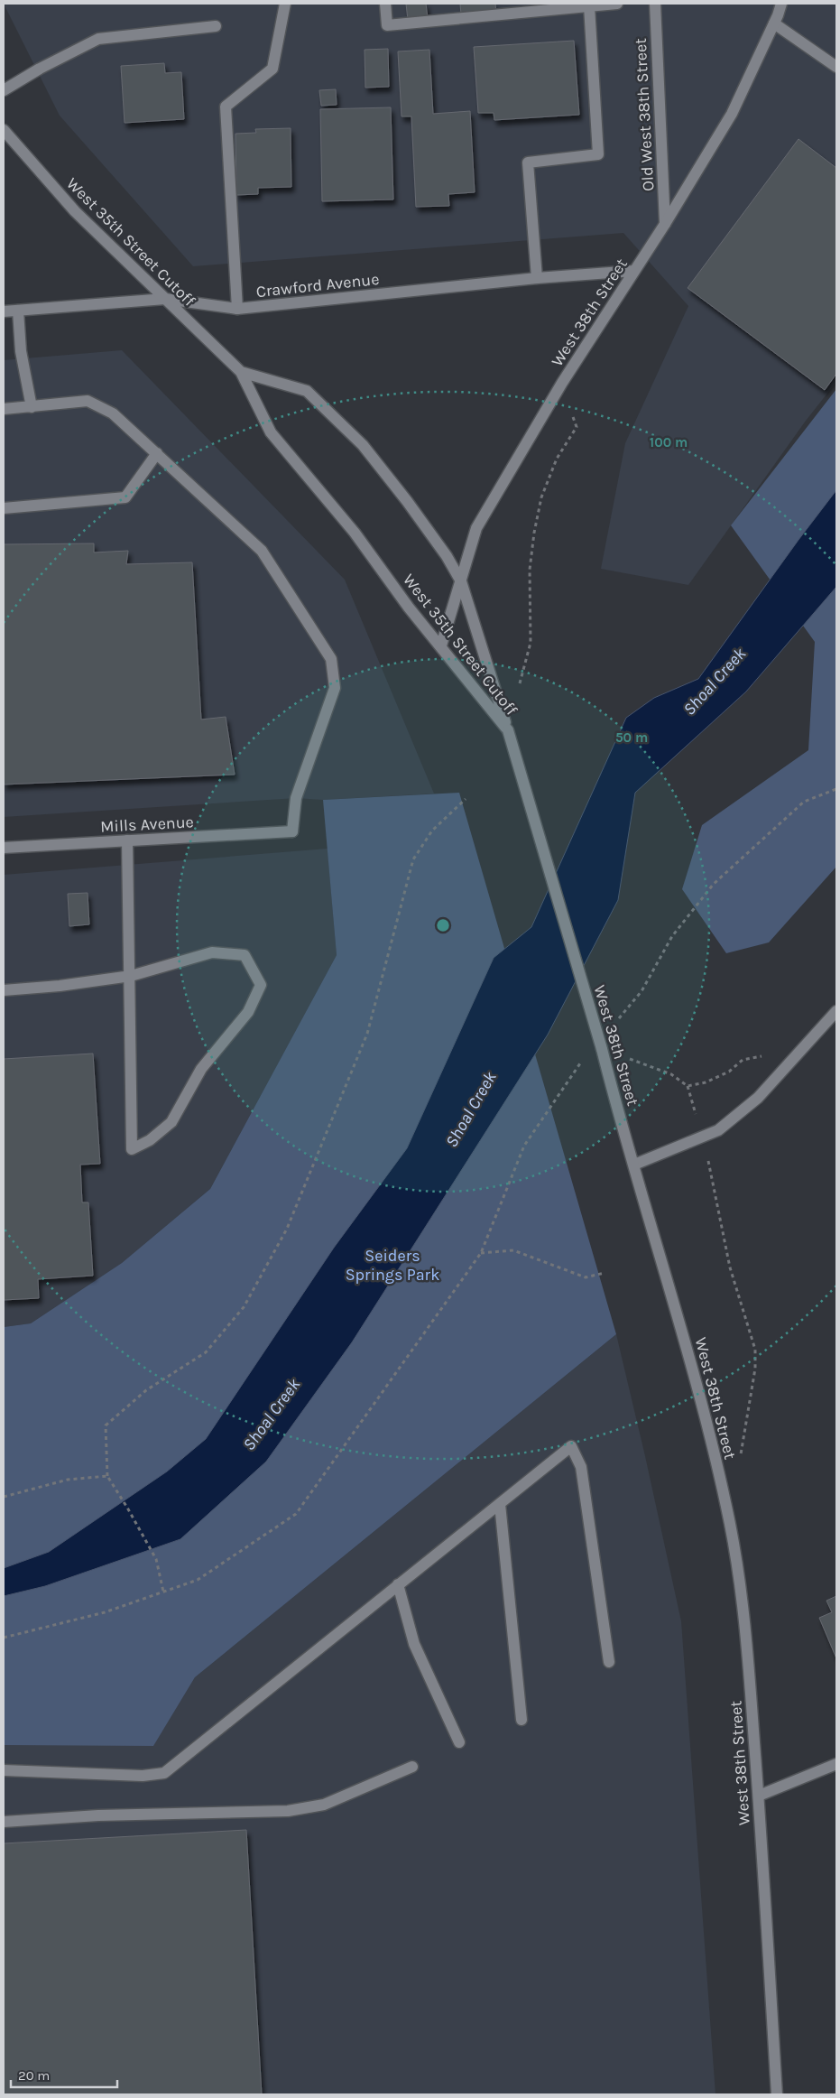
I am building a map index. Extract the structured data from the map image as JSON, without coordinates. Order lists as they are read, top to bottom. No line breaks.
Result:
{"streets":{"main road":["Old West 38th Street","West 35th Street Cutoff","Crawford Avenue","West 38th Street","Mills Avenue"]},"crossings":[["Old West 38th Street","West 38th Street"],["West 35th Street Cutoff","Crawford Avenue"],["West 35th Street Cutoff","West 38th Street"],["Crawford Avenue","West 38th Street"]],"water":["Shoal Creek"],"parks":["Seiders Springs Park"],"scale_bar":"20 m","rings":["100 m","50 m"]}
